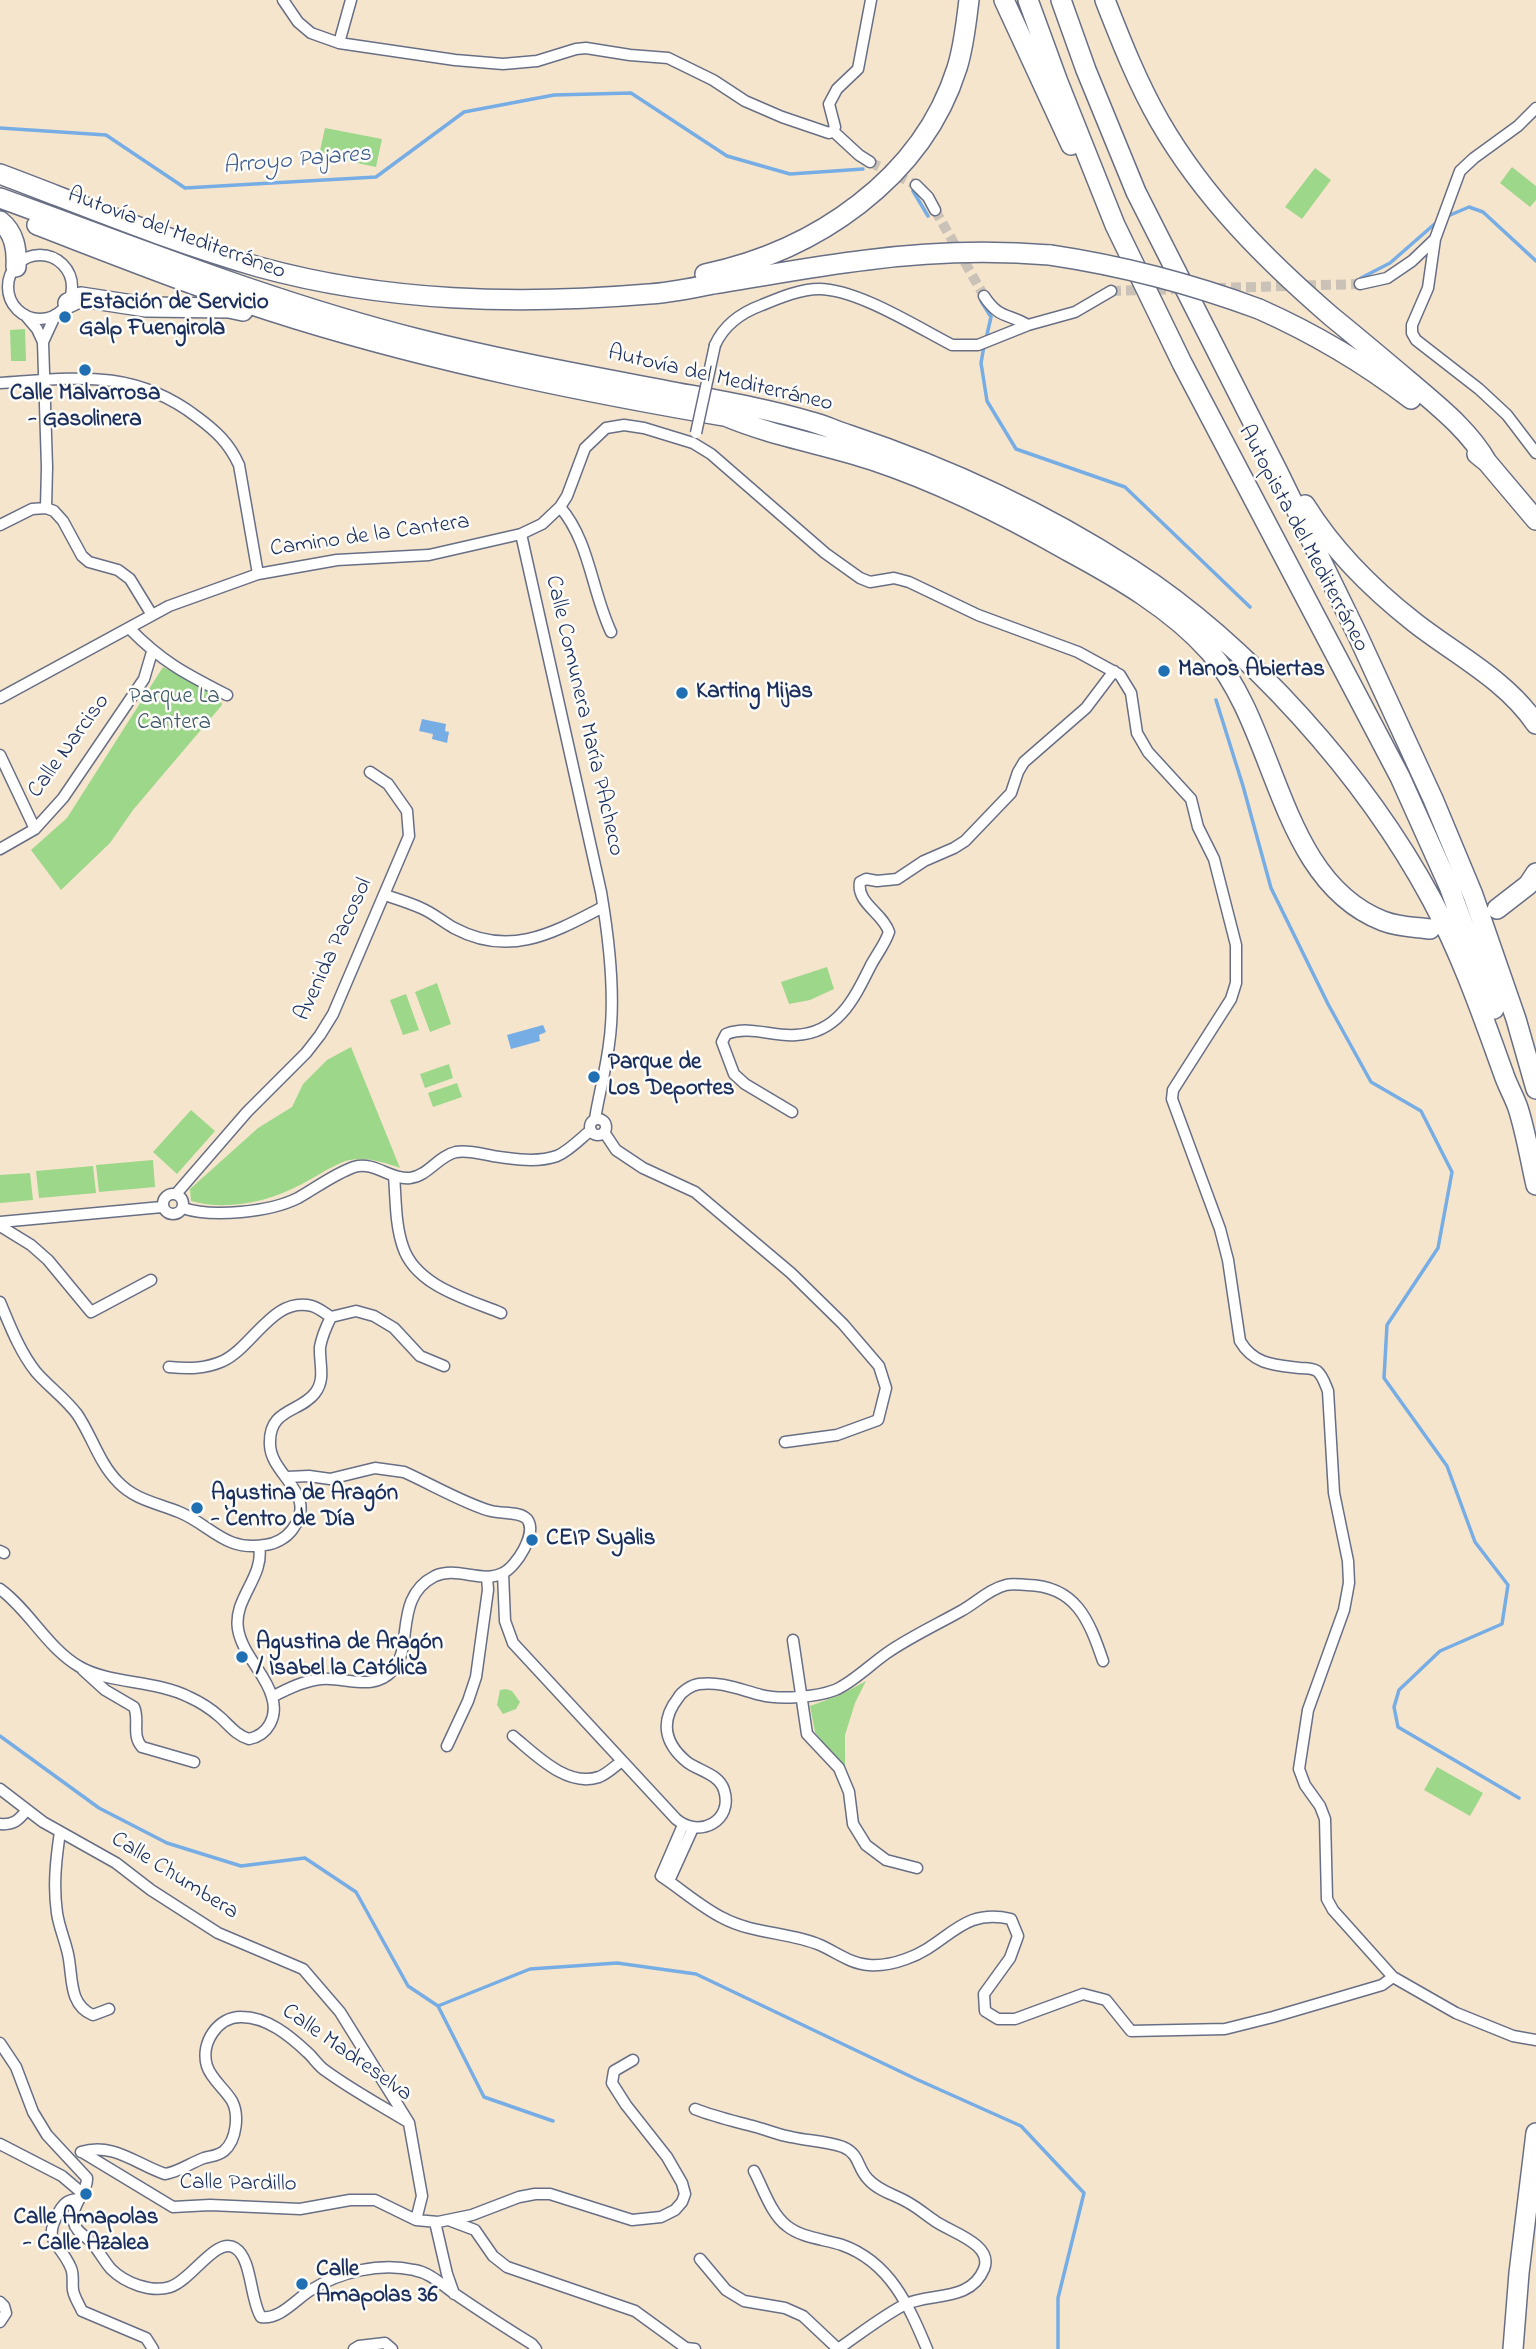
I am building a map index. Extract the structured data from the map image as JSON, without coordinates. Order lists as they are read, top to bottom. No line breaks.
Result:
{"streets":{"highway":["Autovía del Mediterráneo","Autopista del Mediterráneo"],"street":["Camino de la Cantera","Calle Comunera María PAcheco","Calle Narciso","Avenida Pacosol","Calle Chumbera","Calle Madreselva","Calle Pardillo"]},"crossings":[["Autovía del Mediterráneo","Autopista del Mediterráneo"],["Camino de la Cantera","Calle Comunera María PAcheco"],["Calle Chumbera","Calle Madreselva"],["Calle Chumbera","Calle Pardillo"],["Calle Madreselva","Calle Pardillo"]],"water":["Arroyo Pajares"],"parks":["Parque La Cantera"],"places":["Estación de Servicio Galp Fuengirola","Calle Malvarrosa - Gasolinera","Manos Abiertas","Karting Mijas","Parque de Los Deportes","Agustina de Aragón - Centro de Día","CEIP Syalis","Agustina de Aragón / Isabel la Católica","Calle Amapolas - Calle Azalea","Calle Amapolas 36"]}
